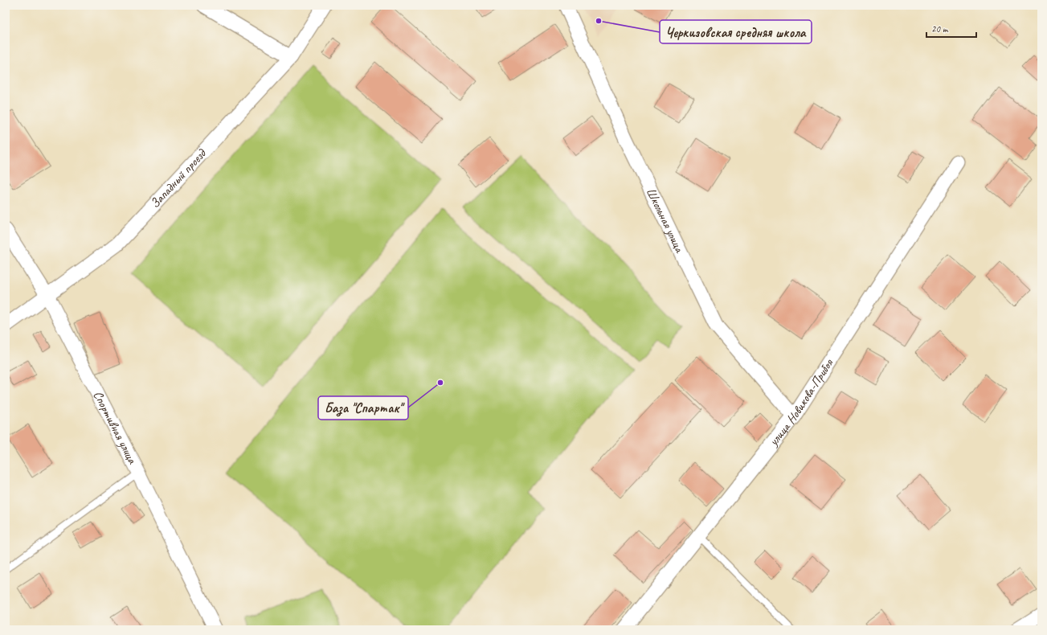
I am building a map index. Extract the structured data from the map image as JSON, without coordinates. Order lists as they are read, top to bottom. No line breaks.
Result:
{"streets":{"street":["Западный проезд","Школьная улица","улица Новикова-Прибоя","Спортивная улица"]},"crossings":[["Западный проезд","Спортивная улица"],["Школьная улица","улица Новикова-Прибоя"]],"places":["Черкизовская средняя школа","База \"Спартак\""],"scale_bar":"20 m"}
